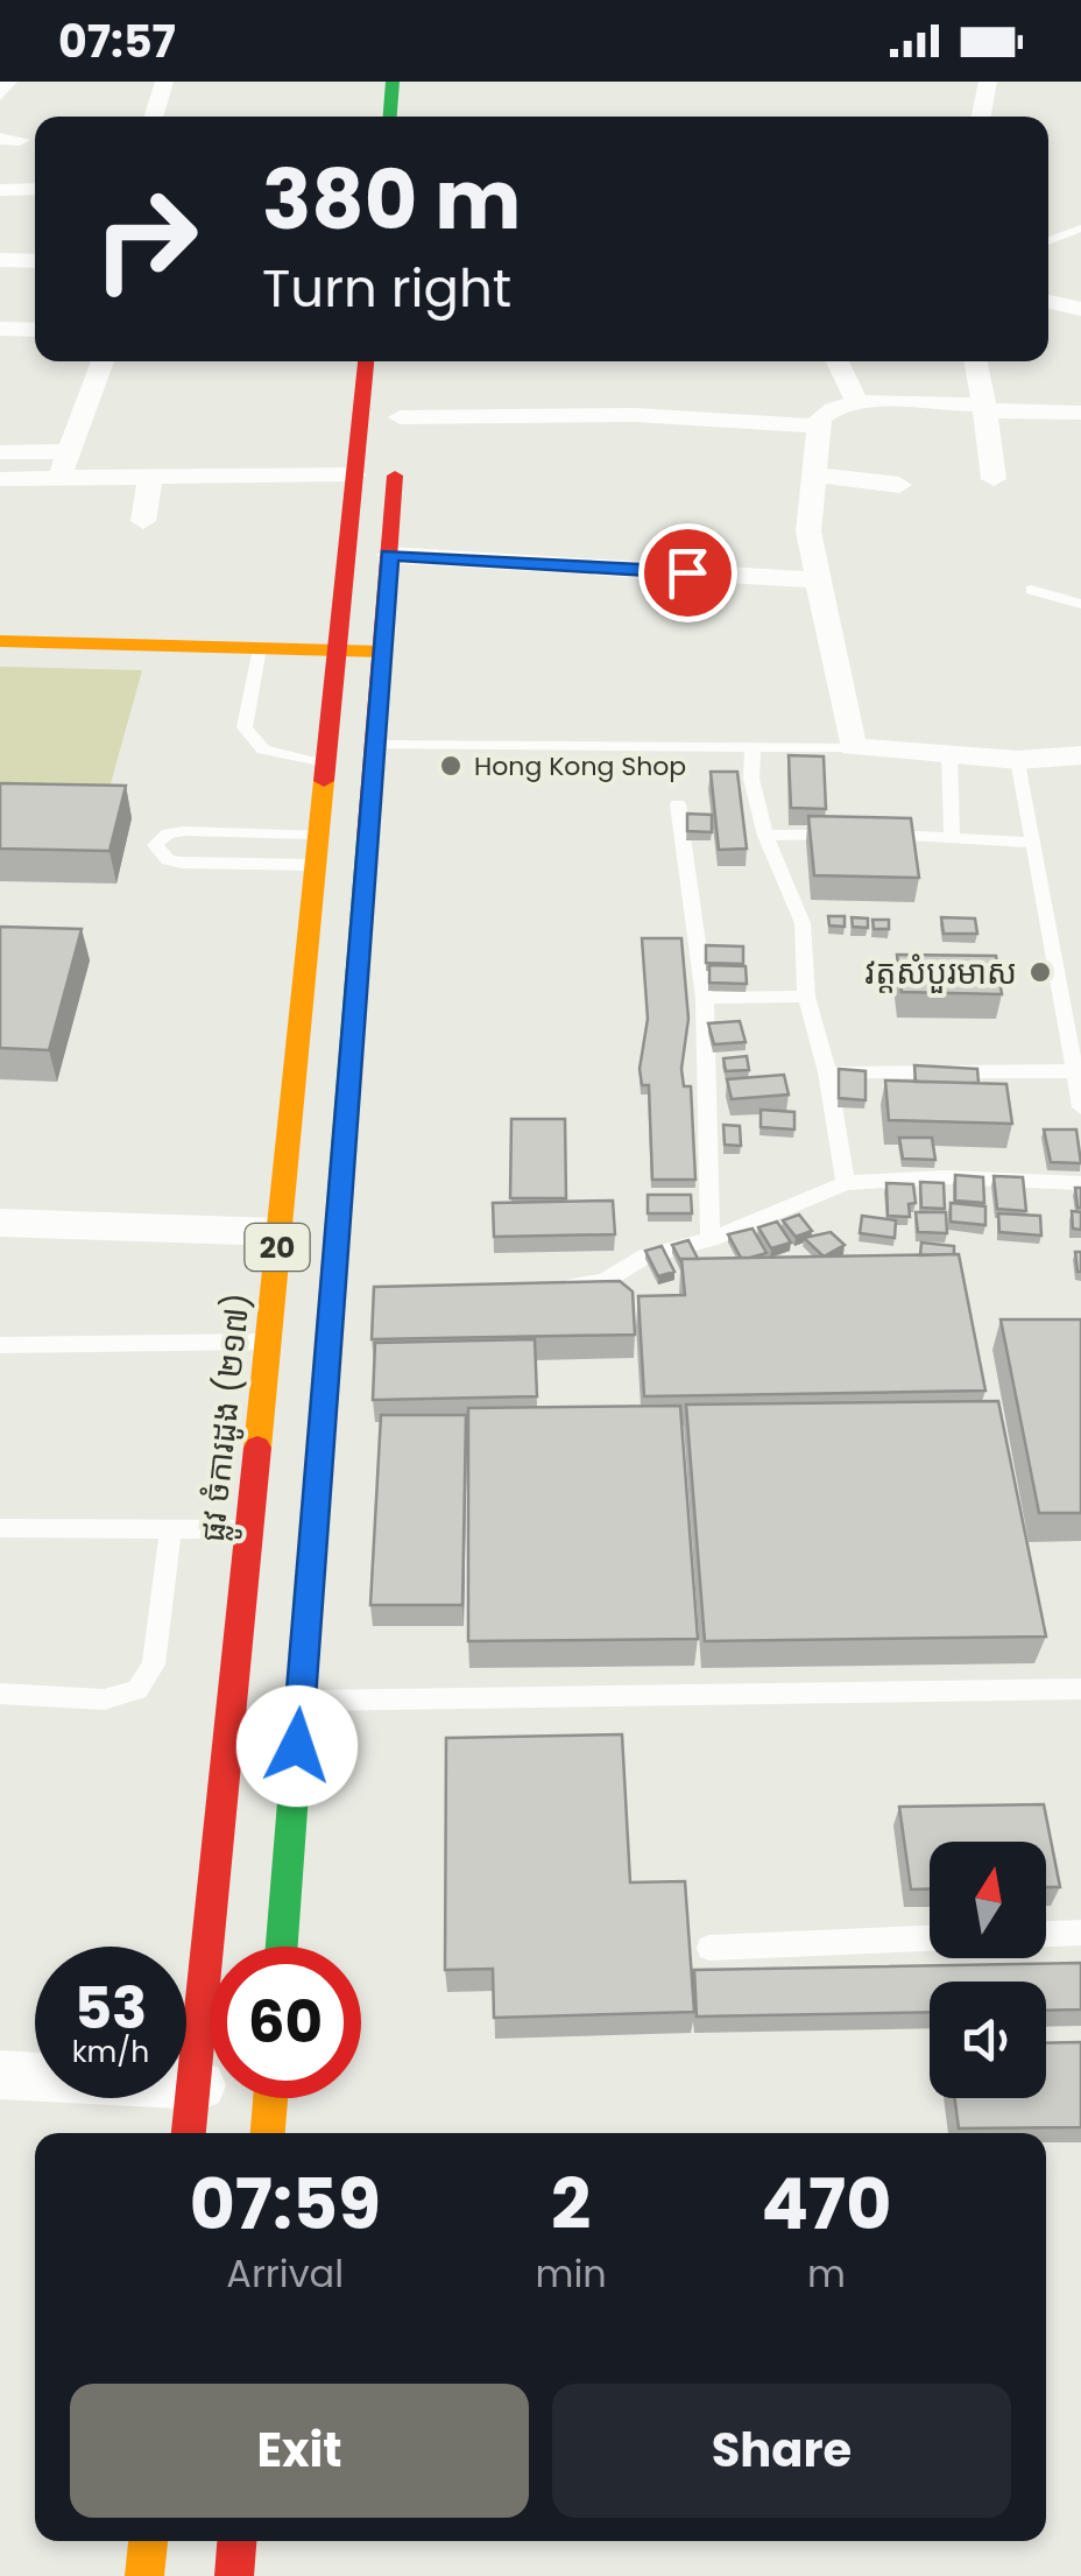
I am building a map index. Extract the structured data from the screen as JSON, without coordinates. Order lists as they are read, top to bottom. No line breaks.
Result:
{"streets":{"main road":["20","ផ្លូវ ចំការដូង (២១៧)"]},"places":["Hong Kong Shop","វត្តសំបួរមាស"],"north":"top","page":{"status":"07:57","turn":["380 m","Turn right"],"speed":"53 km/h","limit":"60","eta":["07:59","Arrival","2","min","470","m"],"buttons":["Exit","Share"]}}
